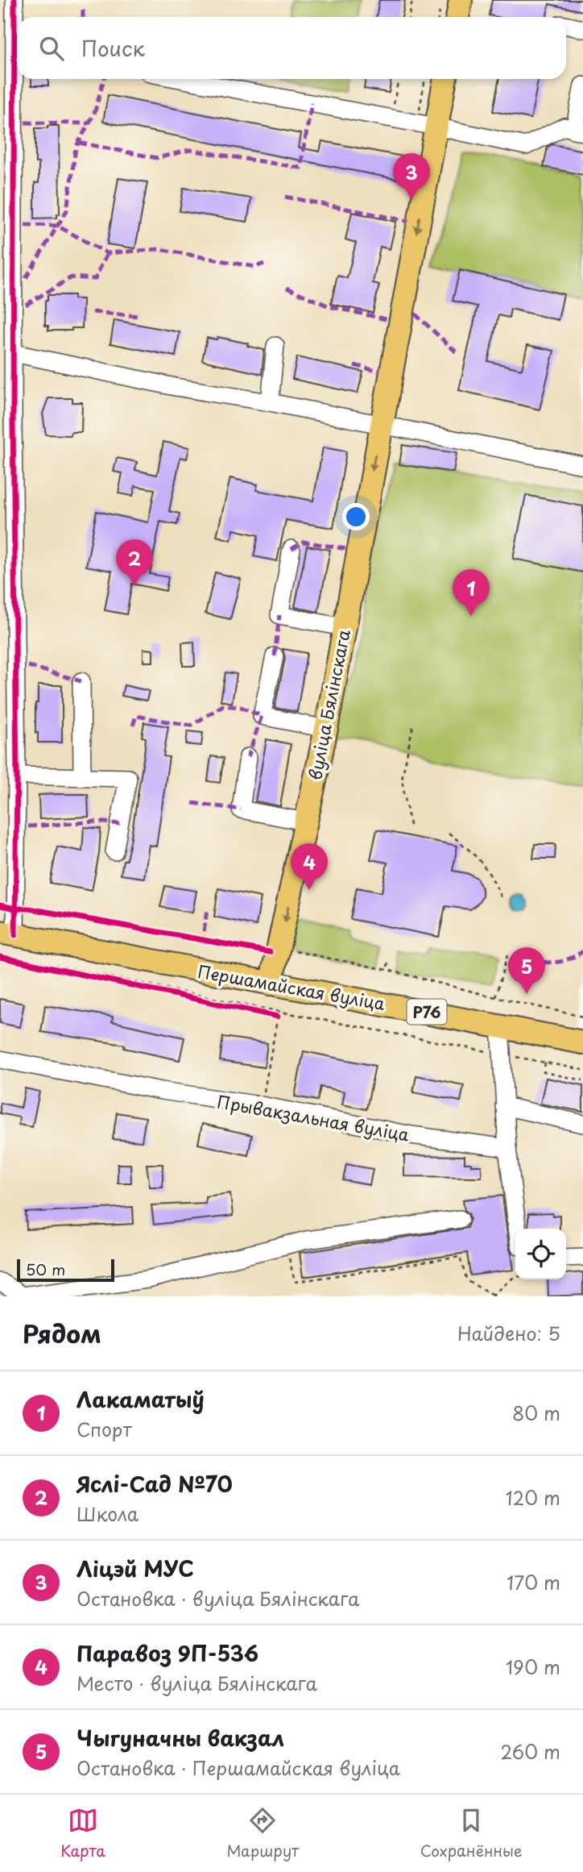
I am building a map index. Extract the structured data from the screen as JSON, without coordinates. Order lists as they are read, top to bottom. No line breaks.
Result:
{"streets":{"main road":["вуліца Бялінскага","Першамайская вуліца","Р76"],"street":["Прывакзальная вуліца"]},"crossings":[["вуліца Бялінскага","Першамайская вуліца"]],"one_way":["вуліца Бялінскага"],"scale_bar":"50 m","page":{"search":"Поиск","pins":["3","2","1","4","5"],"scale":"50 m","heading":["Рядом","Найдено: 5"],"list":[{"mark":"1","name":"Лакаматыў","note":"Спорт","value":"80 m"},{"mark":"2","name":"Яслі-Сад №70","note":"Школа","value":"120 m"},{"mark":"3","name":"Ліцэй МУС","note":"Остановка · вуліца Бялінскага","value":"170 m"},{"mark":"4","name":"Паравоз 9П-536","note":"Место · вуліца Бялінскага","value":"190 m"},{"mark":"5","name":"Чыгуначны вакзал","note":"Остановка · Першамайская вуліца","value":"260 m"}],"nav":["Карта","Маршрут","Сохранённые"]}}
